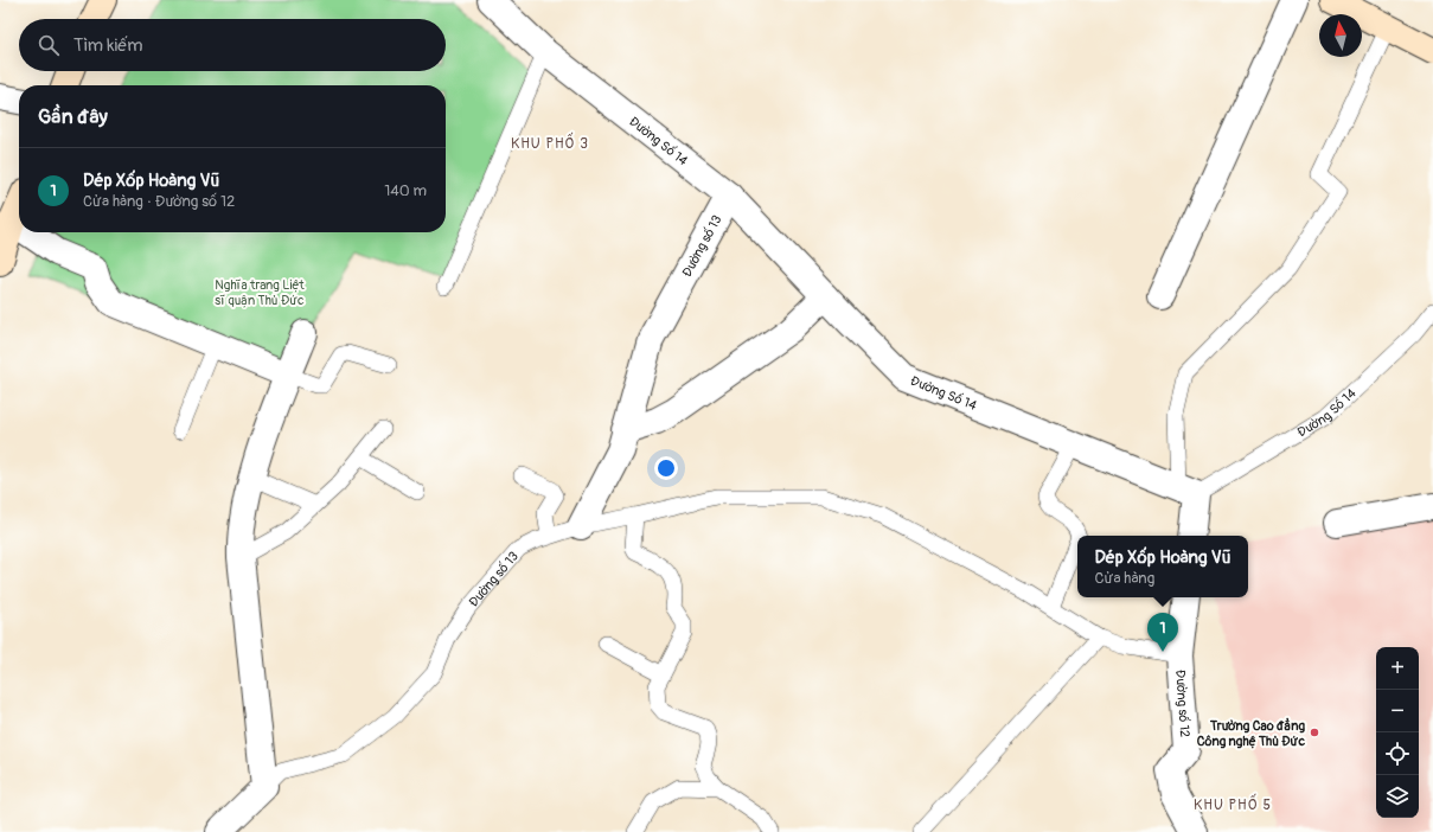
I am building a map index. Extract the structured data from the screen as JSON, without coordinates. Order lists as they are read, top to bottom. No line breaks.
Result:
{"streets":{"street":["Đường Số 14","Đường số 13","Đường số 12"]},"crossings":[["Đường Số 14","Đường số 13"]],"districts":["KHU PHỐ 3","KHU PHỐ 5"],"parks":["Nghĩa trang Liệt sĩ quận Thủ Đức"],"places":["Trường Cao đẳng Công nghệ Thủ Đức"],"north":"top","page":{"search":"Tìm kiếm","heading":"Gần đây","list":[{"mark":"1","name":"Dép Xốp Hoàng Vũ","note":"Cửa hàng · Đường số 12","value":"140 m"}],"popup":["Dép Xốp Hoàng Vũ","Cửa hàng"],"pins":"1","map_buttons":["+","−"]}}
